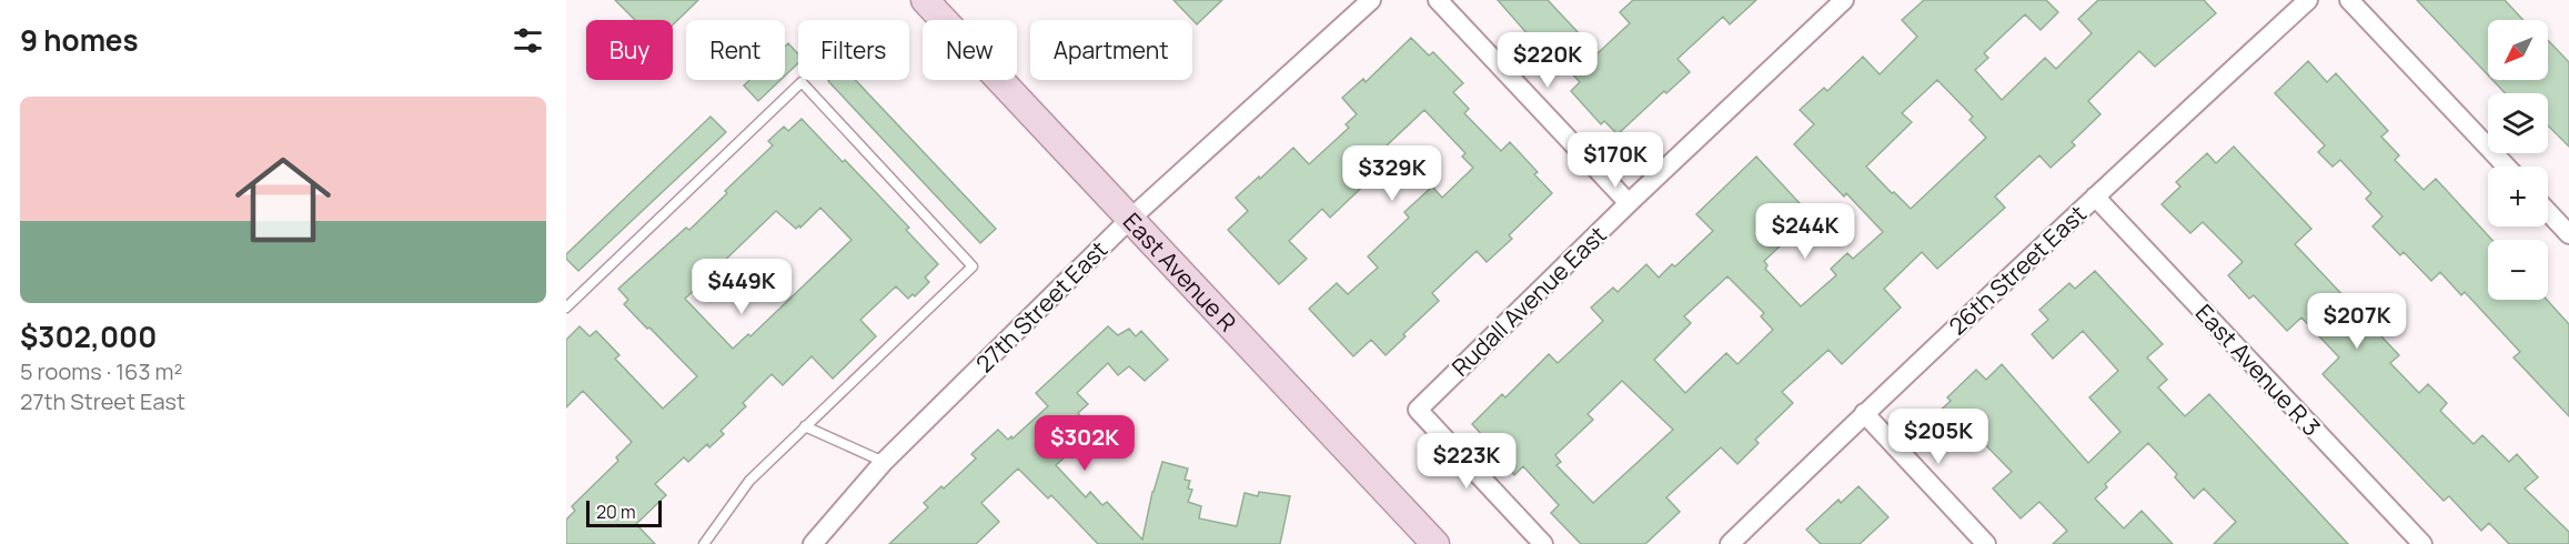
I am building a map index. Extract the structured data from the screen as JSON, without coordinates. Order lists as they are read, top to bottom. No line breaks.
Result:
{"streets":{"main road":["East Avenue R"],"street":["26th Street East","Rudall Avenue East","27th Street East","East Avenue R 3"]},"crossings":[["26th Street East","East Avenue R 3"],["East Avenue R","27th Street East"]],"scale_bar":"20 m","north":"bottom left","page":{"heading":"9 homes","map_buttons":["+","−"],"chip":["Buy","Rent","Filters","New","Apartment"],"price":["$220K","$170K","$329K","$244K","$449K","$207K","$205K","$302K","$223K"],"list":[{"name":"$302,000","note":"5 rooms · 163 m² · 27th Street East"}],"scale":"20 m"}}
